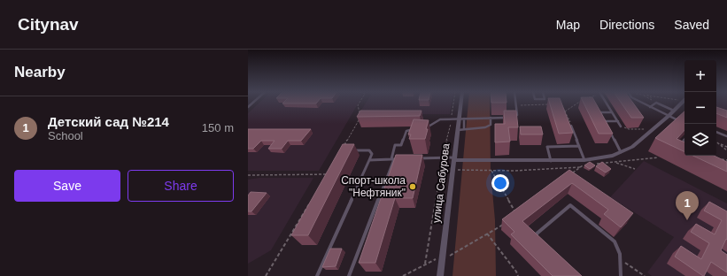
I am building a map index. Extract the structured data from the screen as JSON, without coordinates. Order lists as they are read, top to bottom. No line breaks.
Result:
{"streets":{"street":["улица Сабурова"]},"places":["Спорт-школа \"Нефтяник\""],"page":{"header":"Citynav","nav":["Map","Directions","Saved"],"heading":"Nearby","map_buttons":["+","−"],"list":[{"mark":"1","name":"Детский сад №214","note":"School","value":"150 m"}],"buttons":["Save","Share"],"pins":"1"}}
